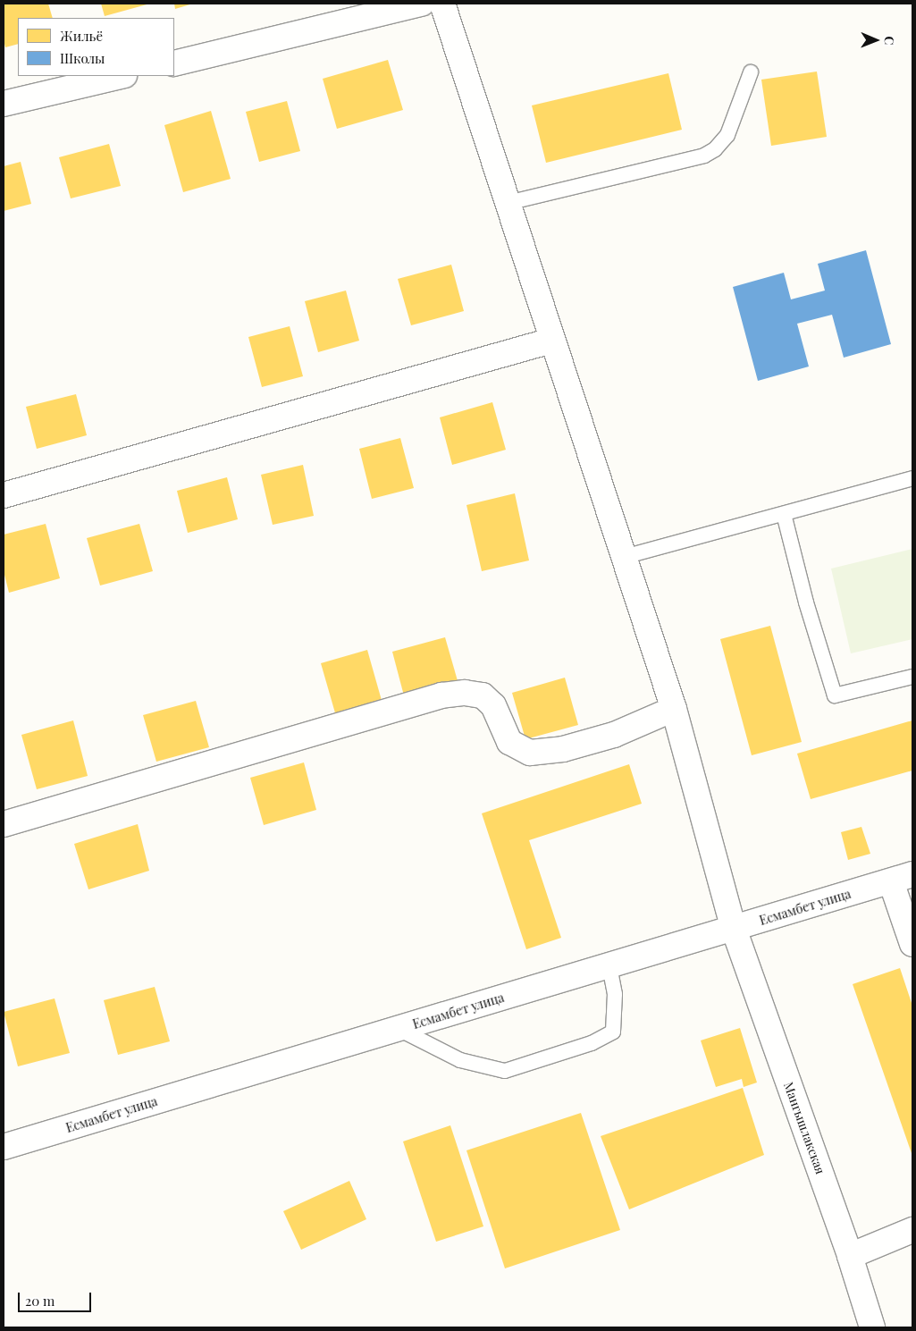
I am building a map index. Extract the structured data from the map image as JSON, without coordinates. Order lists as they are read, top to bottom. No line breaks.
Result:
{"streets":{"street":["Есмамбет улица","Мангышлакская"]},"crossings":[["Есмамбет улица","Мангышлакская"]],"legend":["Жильё","Школы"],"scale_bar":"20 m","north":"right"}
